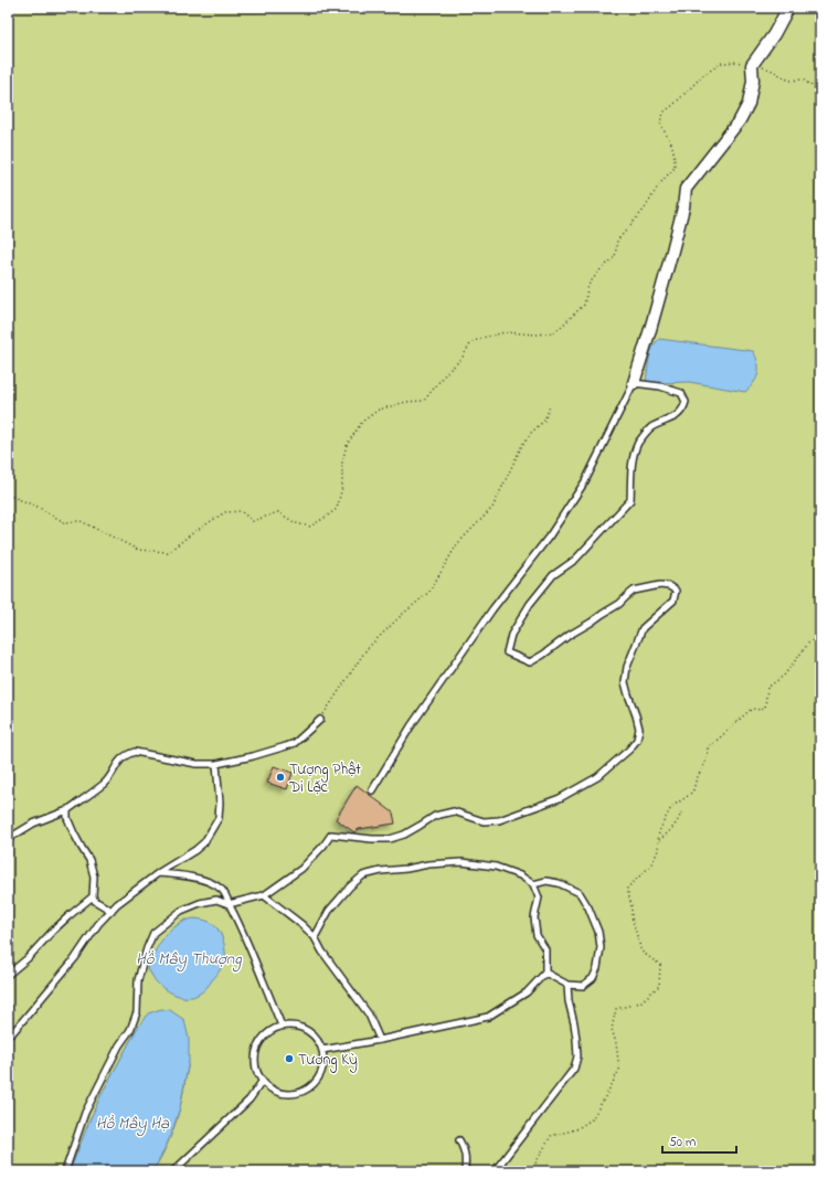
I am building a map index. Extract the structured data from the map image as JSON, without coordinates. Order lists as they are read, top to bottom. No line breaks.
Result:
{"water":["Hồ Mây Thượng","Hồ Mây Hạ"],"places":["Tượng Phật Di Lặc","Tương Kỳ"],"scale_bar":"50 m"}
